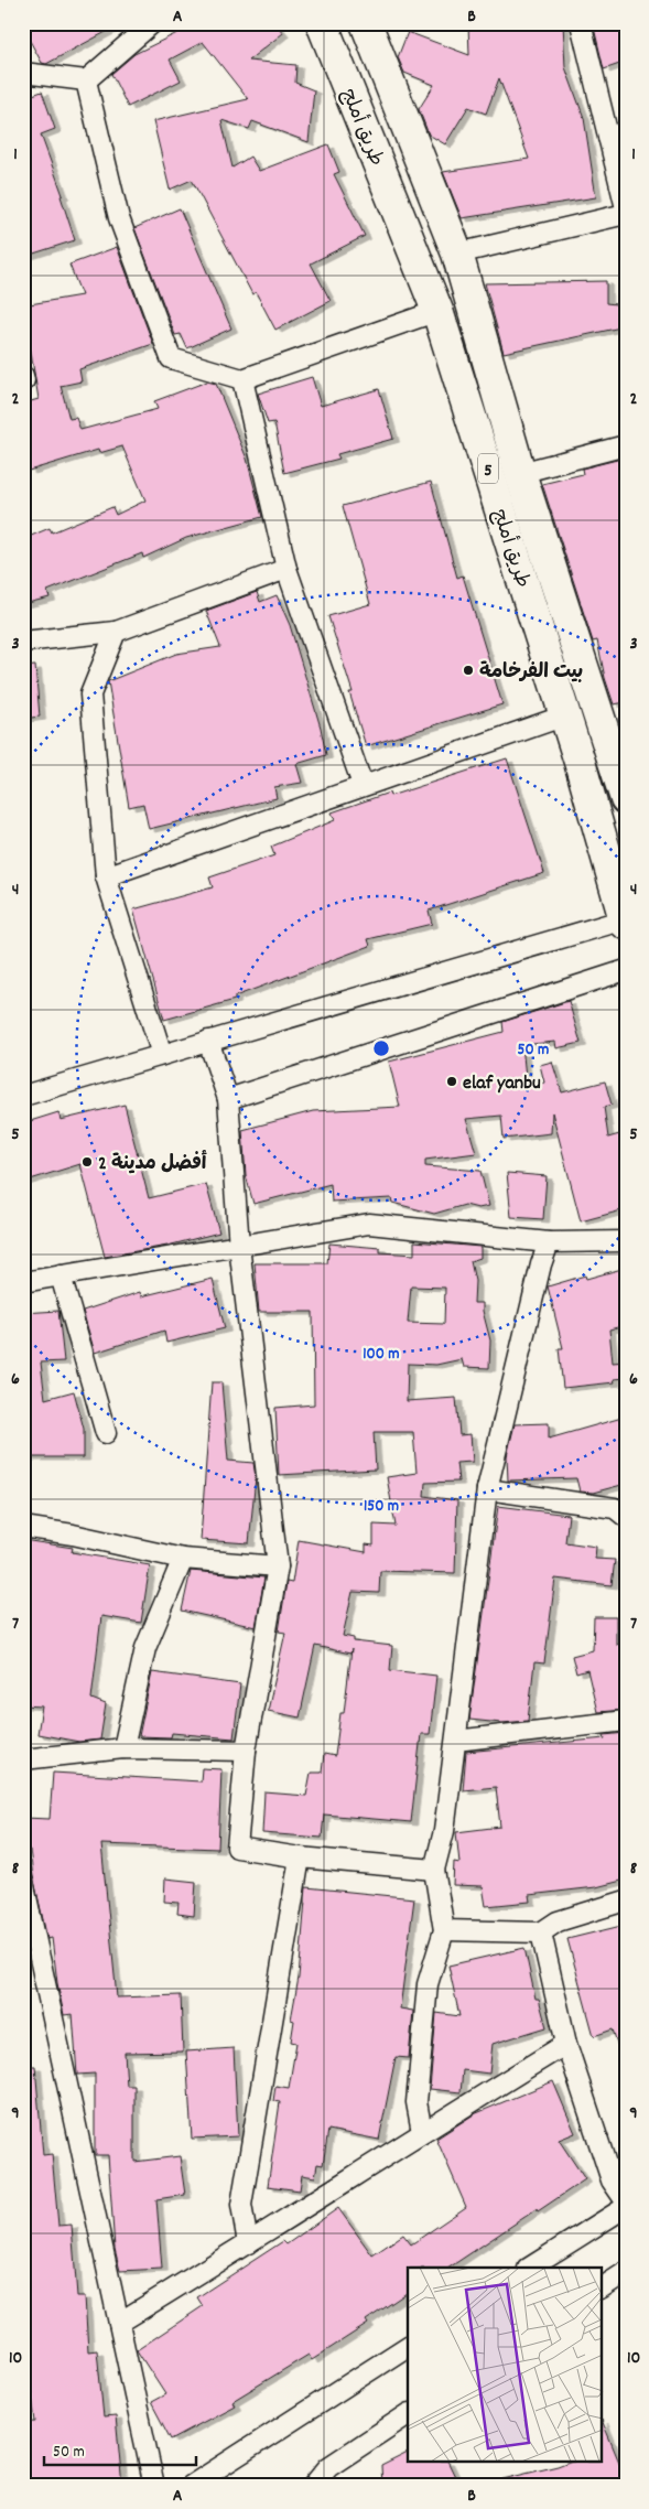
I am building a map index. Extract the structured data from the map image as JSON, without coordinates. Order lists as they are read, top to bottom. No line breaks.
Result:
{"streets":{"highway":["طريق أملج","5"]},"places":["بيت الفرخامة","elaf yanbu","2 أفضل مدينة"],"scale_bar":"50 m","grid":{"columns":["A","B"],"rows":["1","2","3","4","5","6","7","8","9","10"]},"rings":["50 m","100 m","150 m"]}
